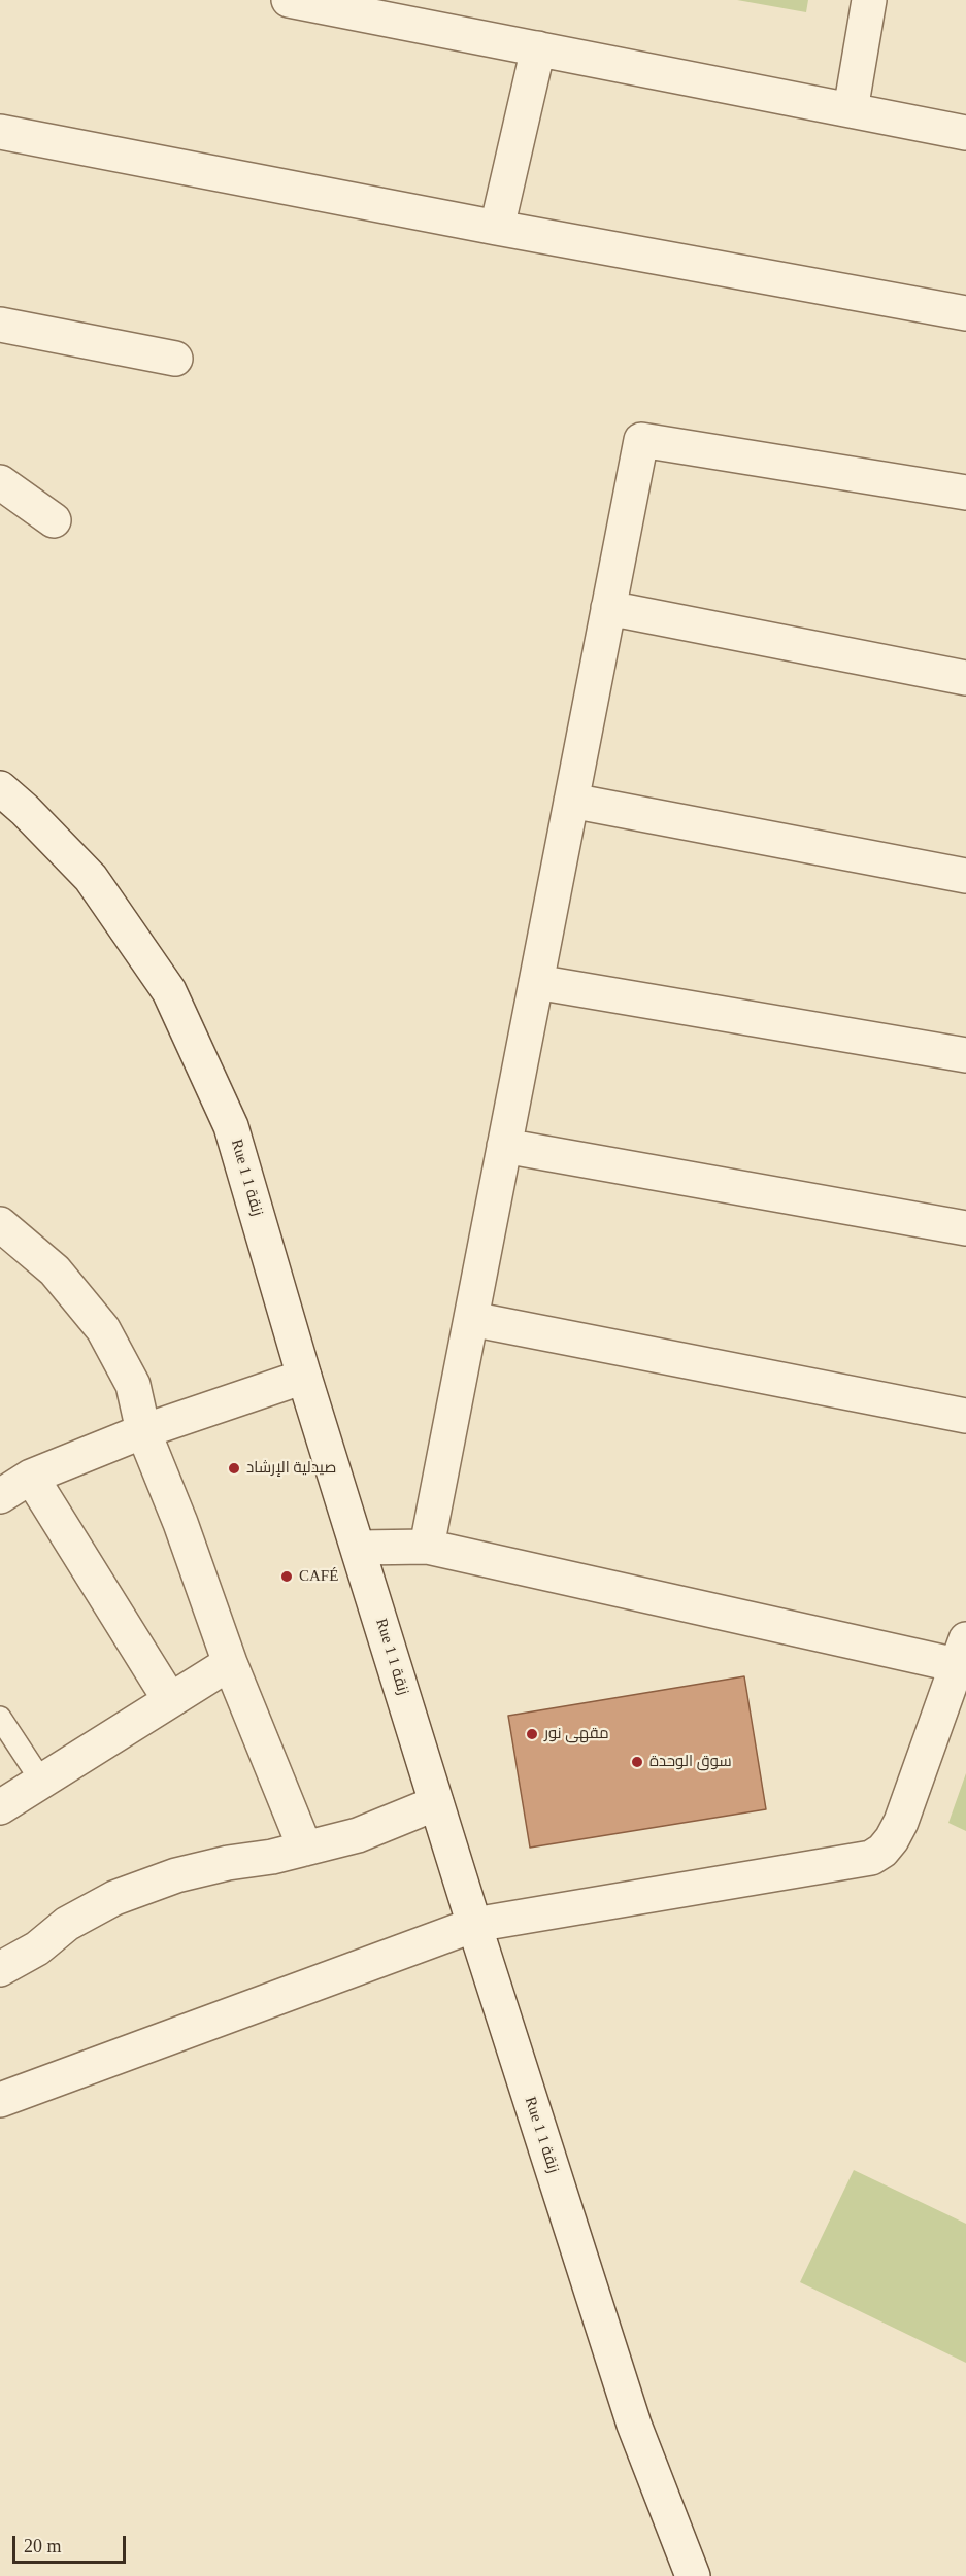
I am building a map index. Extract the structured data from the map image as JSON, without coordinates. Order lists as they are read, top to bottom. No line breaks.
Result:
{"streets":{"street":["Rue 1 زنقة 1"]},"places":["صيدلية الإرشاد","CAFÉ","مقهى نور","سوق الوحدة"],"scale_bar":"20 m"}
